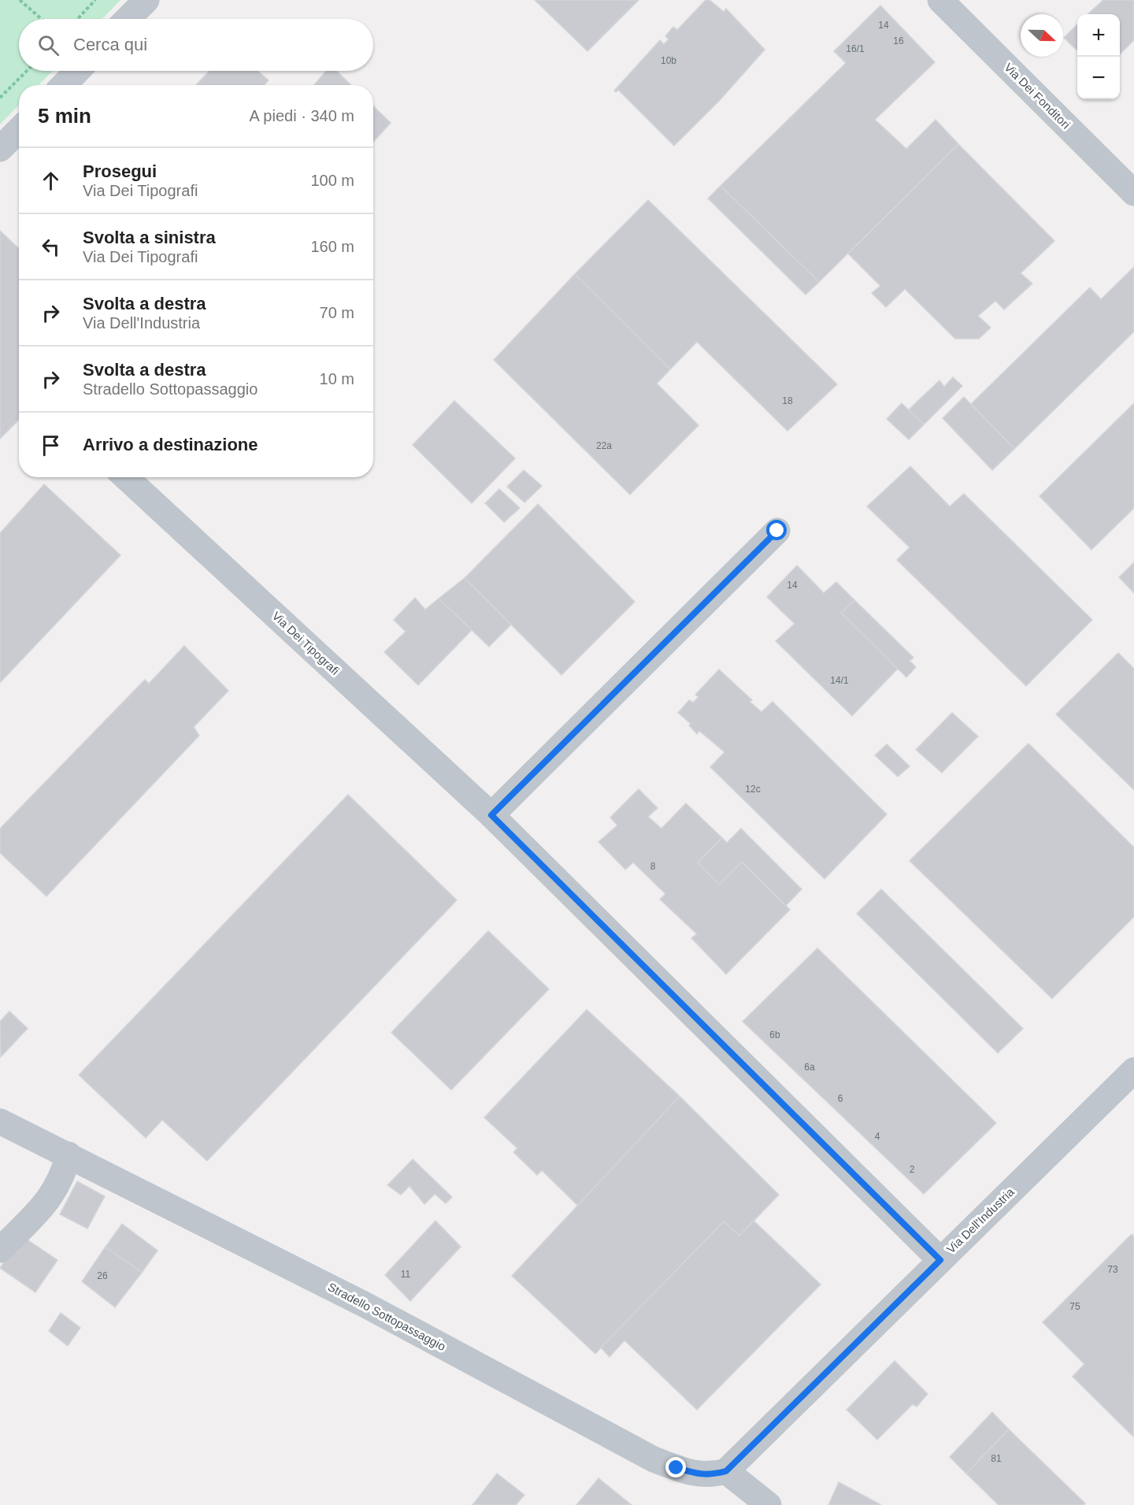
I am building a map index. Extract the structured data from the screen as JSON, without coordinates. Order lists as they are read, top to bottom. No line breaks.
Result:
{"streets":{"street":["Via Dei Fonditori","Via Dei Tipografi","Via Dell'Industria","Stradello Sottopassaggio"]},"crossings":[["Via Dei Tipografi","Via Dell'Industria"],["Via Dell'Industria","Stradello Sottopassaggio"]],"house_numbers":["14","16","16/1","10b","18","22a","14","14/1","12c","8","6b","6a","6","4","2","73","11","26","75","81"],"north":"right","page":{"map_buttons":["+","−"],"search":"Cerca qui","heading":["5 min","A piedi · 340 m"],"list":[["Prosegui","Via Dei Tipografi","100 m"],["Svolta a sinistra","Via Dei Tipografi","160 m"],["Svolta a destra","Via Dell'Industria","70 m"],["Svolta a destra","Stradello Sottopassaggio","10 m"],"Arrivo a destinazione"]}}
